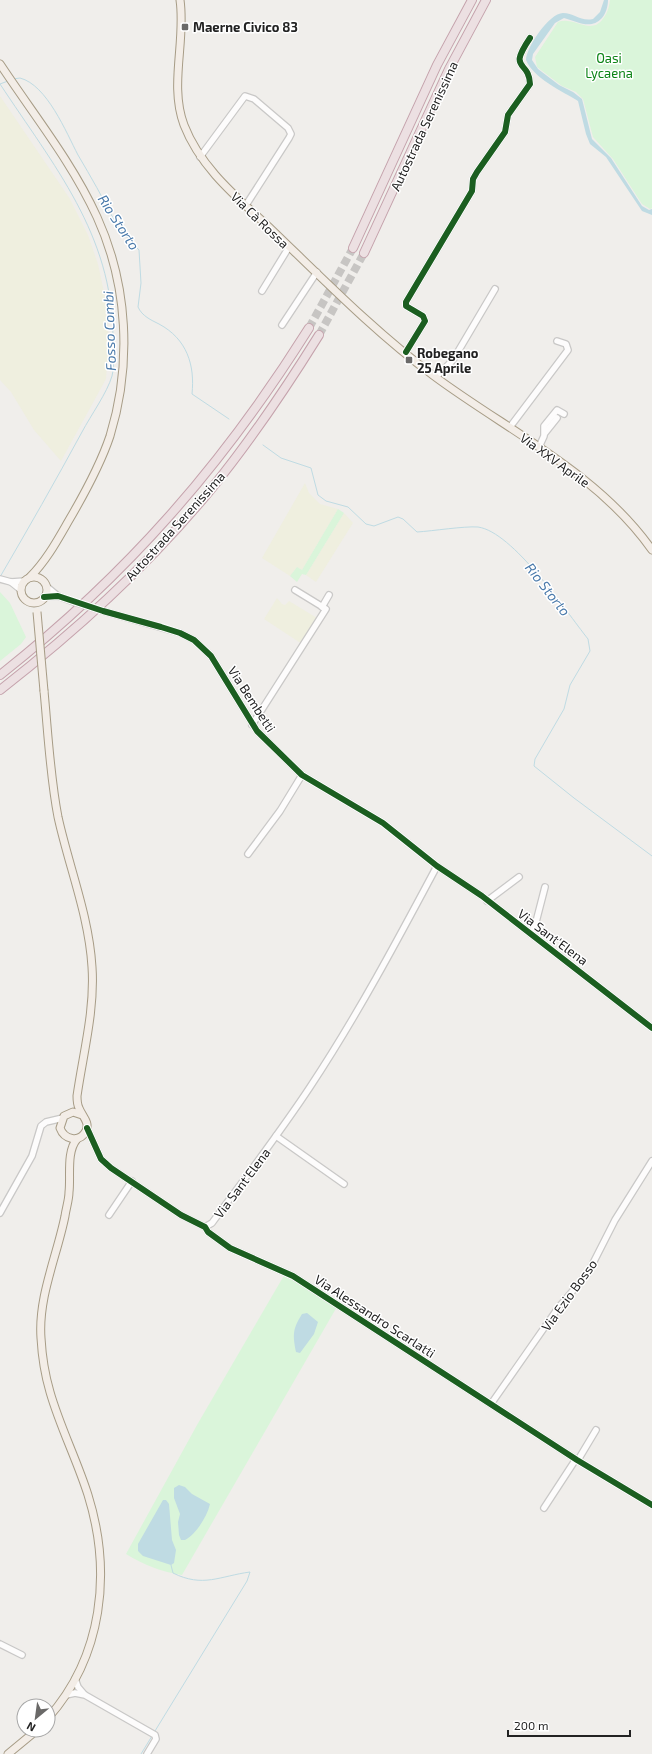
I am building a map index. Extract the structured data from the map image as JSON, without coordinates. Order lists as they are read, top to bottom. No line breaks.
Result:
{"streets":{"highway":["Autostrada Serenissima"],"main road":["Via Cà Rossa","Via XXV Aprile"],"street":["Via Bembetti","Via Sant'Elena","Via Ezio Bosso","Via Alessandro Scarlatti"]},"crossings":[["Via Cà Rossa","Via XXV Aprile"],["Via Bembetti","Via Sant'Elena"],["Via Sant'Elena","Via Alessandro Scarlatti"],["Via Ezio Bosso","Via Alessandro Scarlatti"]],"water":["Rio Storto","Fosso Combi"],"parks":["Oasi Lycaena"],"places":{"transit":["Maerne Civico 83","Robegano 25 Aprile"]},"scale_bar":"200 m","north":"bottom left"}
